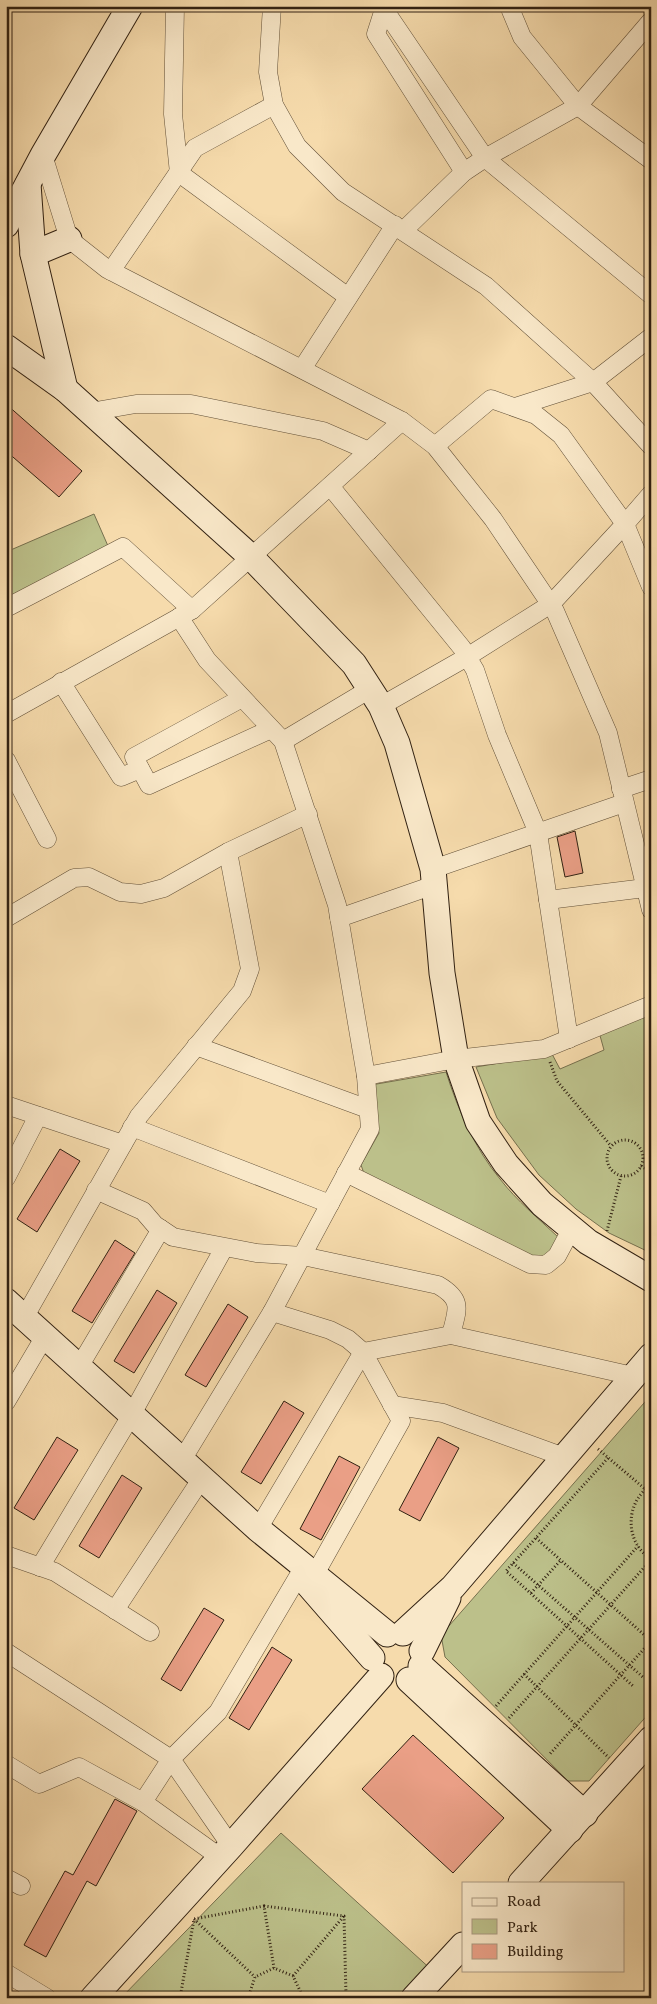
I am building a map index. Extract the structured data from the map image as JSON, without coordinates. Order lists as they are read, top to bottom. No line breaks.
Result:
{"legend":["Road","Park","Building"]}
